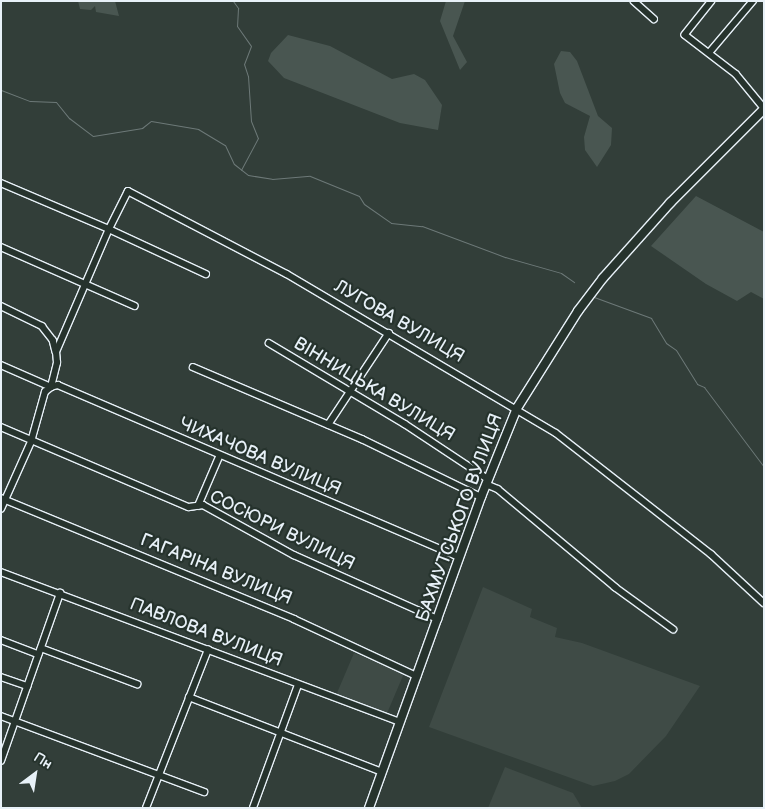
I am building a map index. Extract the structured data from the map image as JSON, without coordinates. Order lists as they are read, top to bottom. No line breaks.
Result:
{"streets":{"main road":["БАХМУТСЬКОГО ВУЛИЦЯ"],"street":["ЛУГОВА ВУЛИЦЯ","ВІННИЦЬКА ВУЛИЦЯ","ЧИХАЧОВА ВУЛИЦЯ","СОСЮРИ ВУЛИЦЯ","ГАГАРІНА ВУЛИЦЯ","ПАВЛОВА ВУЛИЦЯ"]},"crossings":[["ЛУГОВА ВУЛИЦЯ","БАХМУТСЬКОГО ВУЛИЦЯ"],["ВІННИЦЬКА ВУЛИЦЯ","БАХМУТСЬКОГО ВУЛИЦЯ"],["ЧИХАЧОВА ВУЛИЦЯ","БАХМУТСЬКОГО ВУЛИЦЯ"],["БАХМУТСЬКОГО ВУЛИЦЯ","СОСЮРИ ВУЛИЦЯ"],["БАХМУТСЬКОГО ВУЛИЦЯ","ГАГАРІНА ВУЛИЦЯ"],["БАХМУТСЬКОГО ВУЛИЦЯ","ПАВЛОВА ВУЛИЦЯ"]],"north":"top right"}
